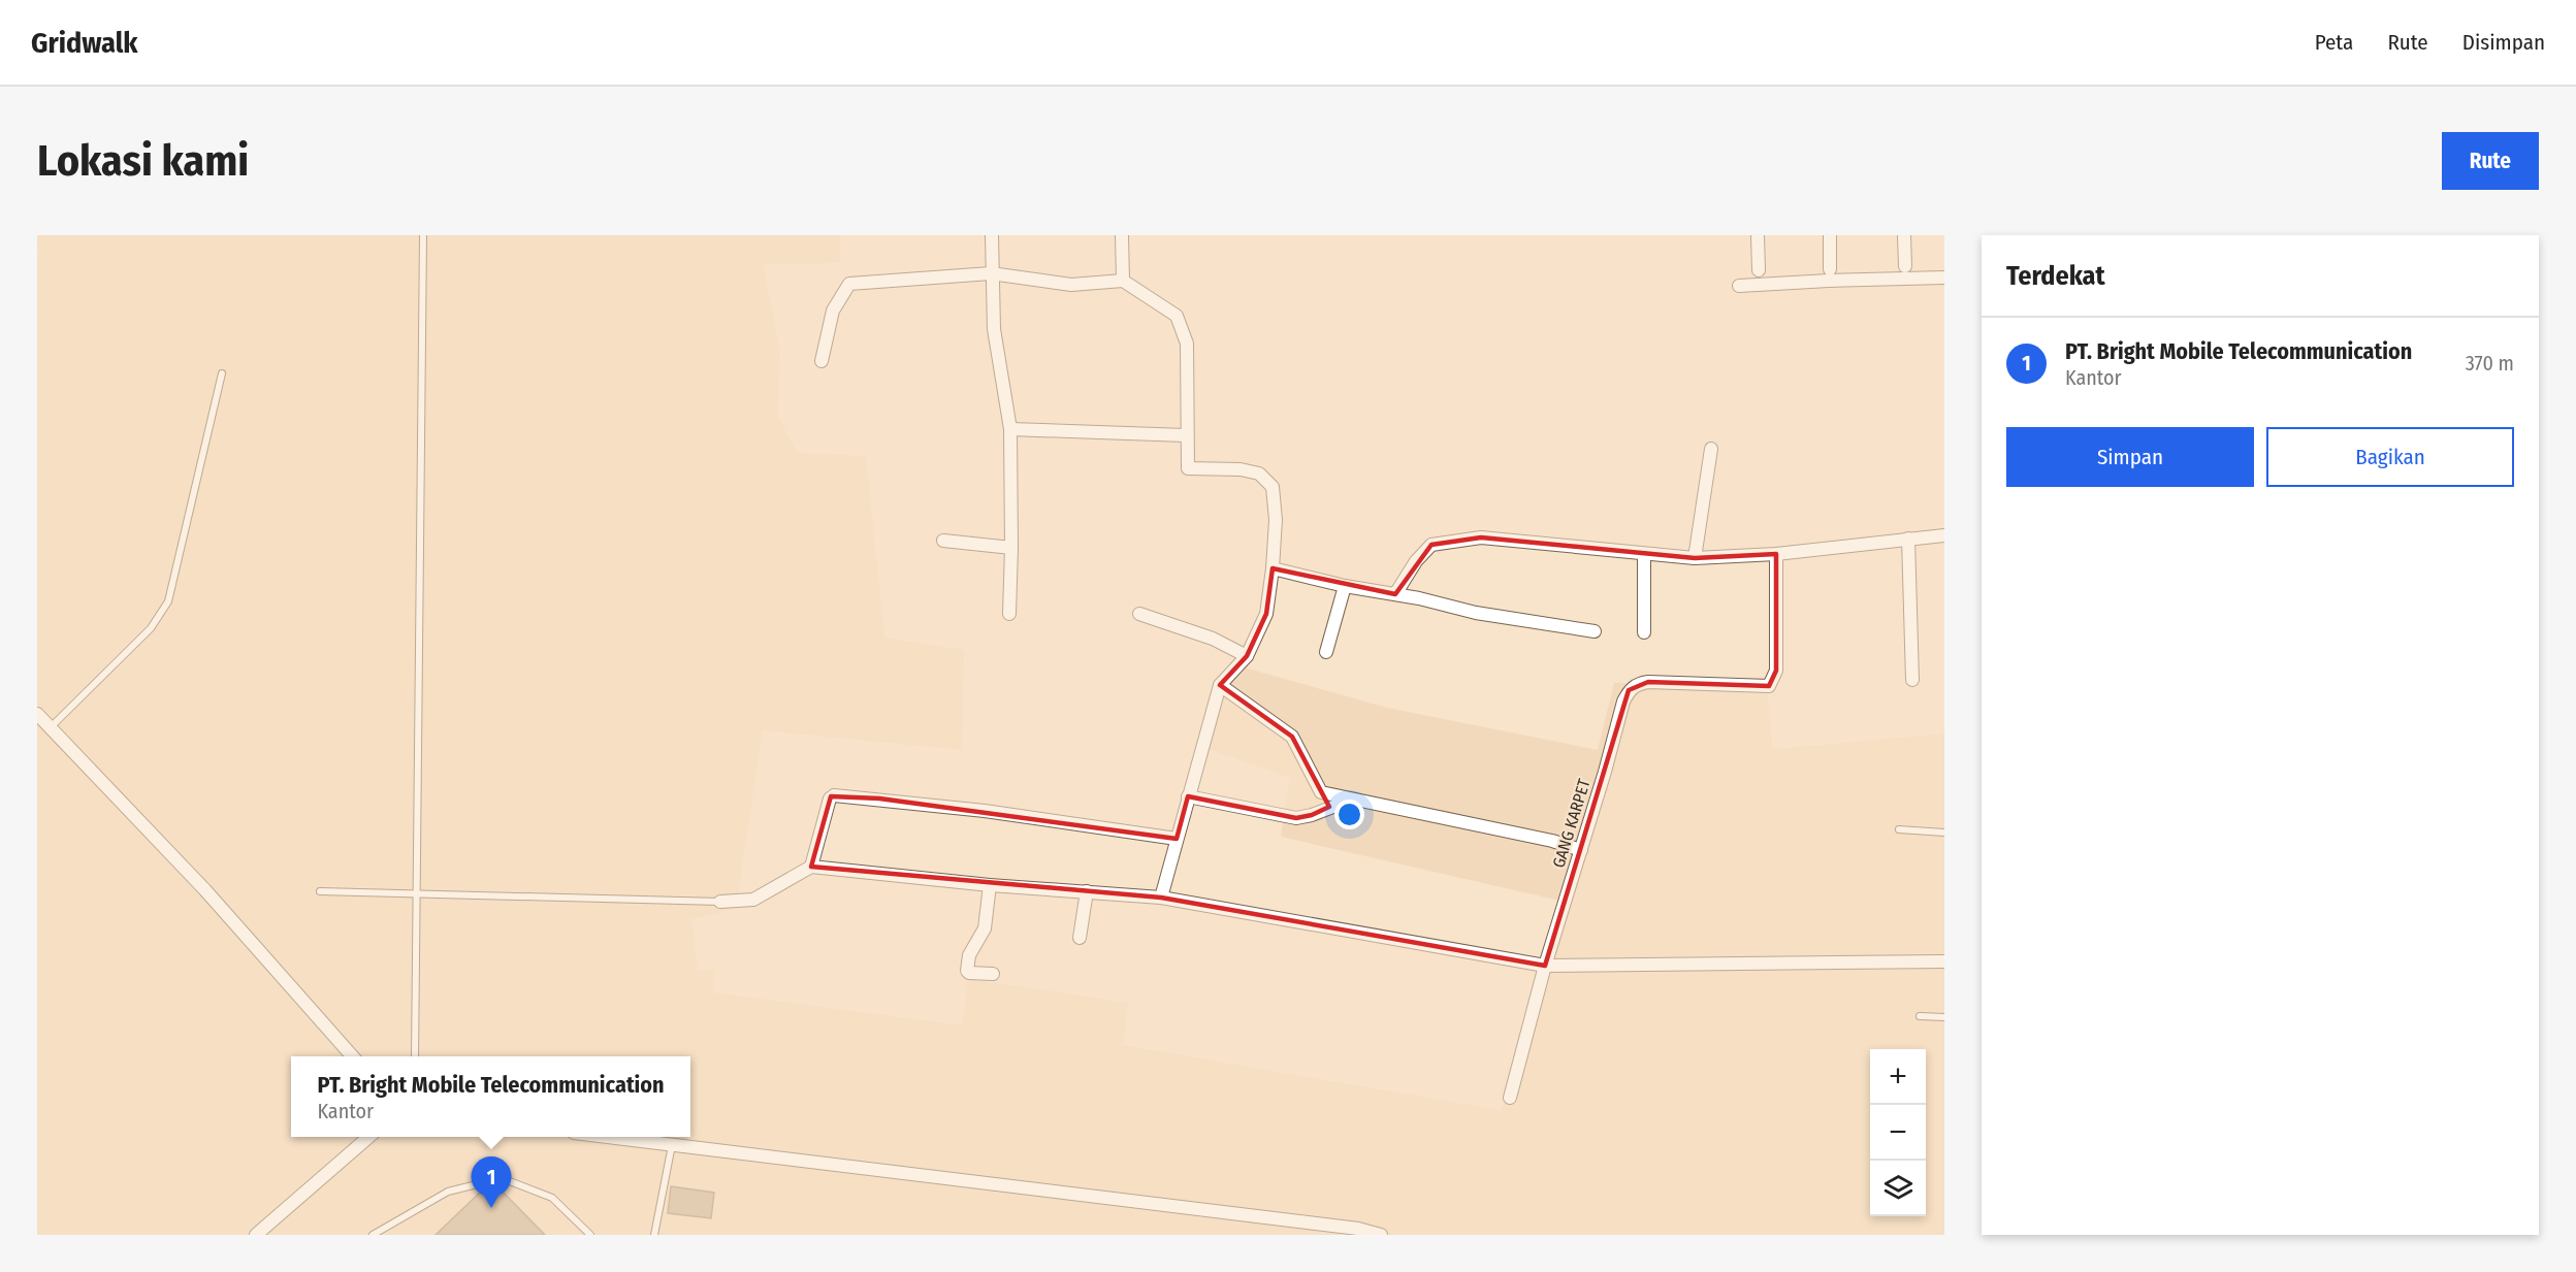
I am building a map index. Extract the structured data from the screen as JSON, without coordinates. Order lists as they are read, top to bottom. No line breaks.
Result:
{"streets":{"street":["GANG KARPET"]},"page":{"header":"Gridwalk","nav":["Peta","Rute","Disimpan"],"buttons":["Rute",["Simpan","Bagikan"]],"title":"Lokasi kami","heading":"Terdekat","list":[{"mark":"1","name":"PT. Bright Mobile Telecommunication","note":"Kantor","value":"370 m"}],"map_buttons":["+","−"],"popup":["PT. Bright Mobile Telecommunication","Kantor"],"pins":"1"}}
